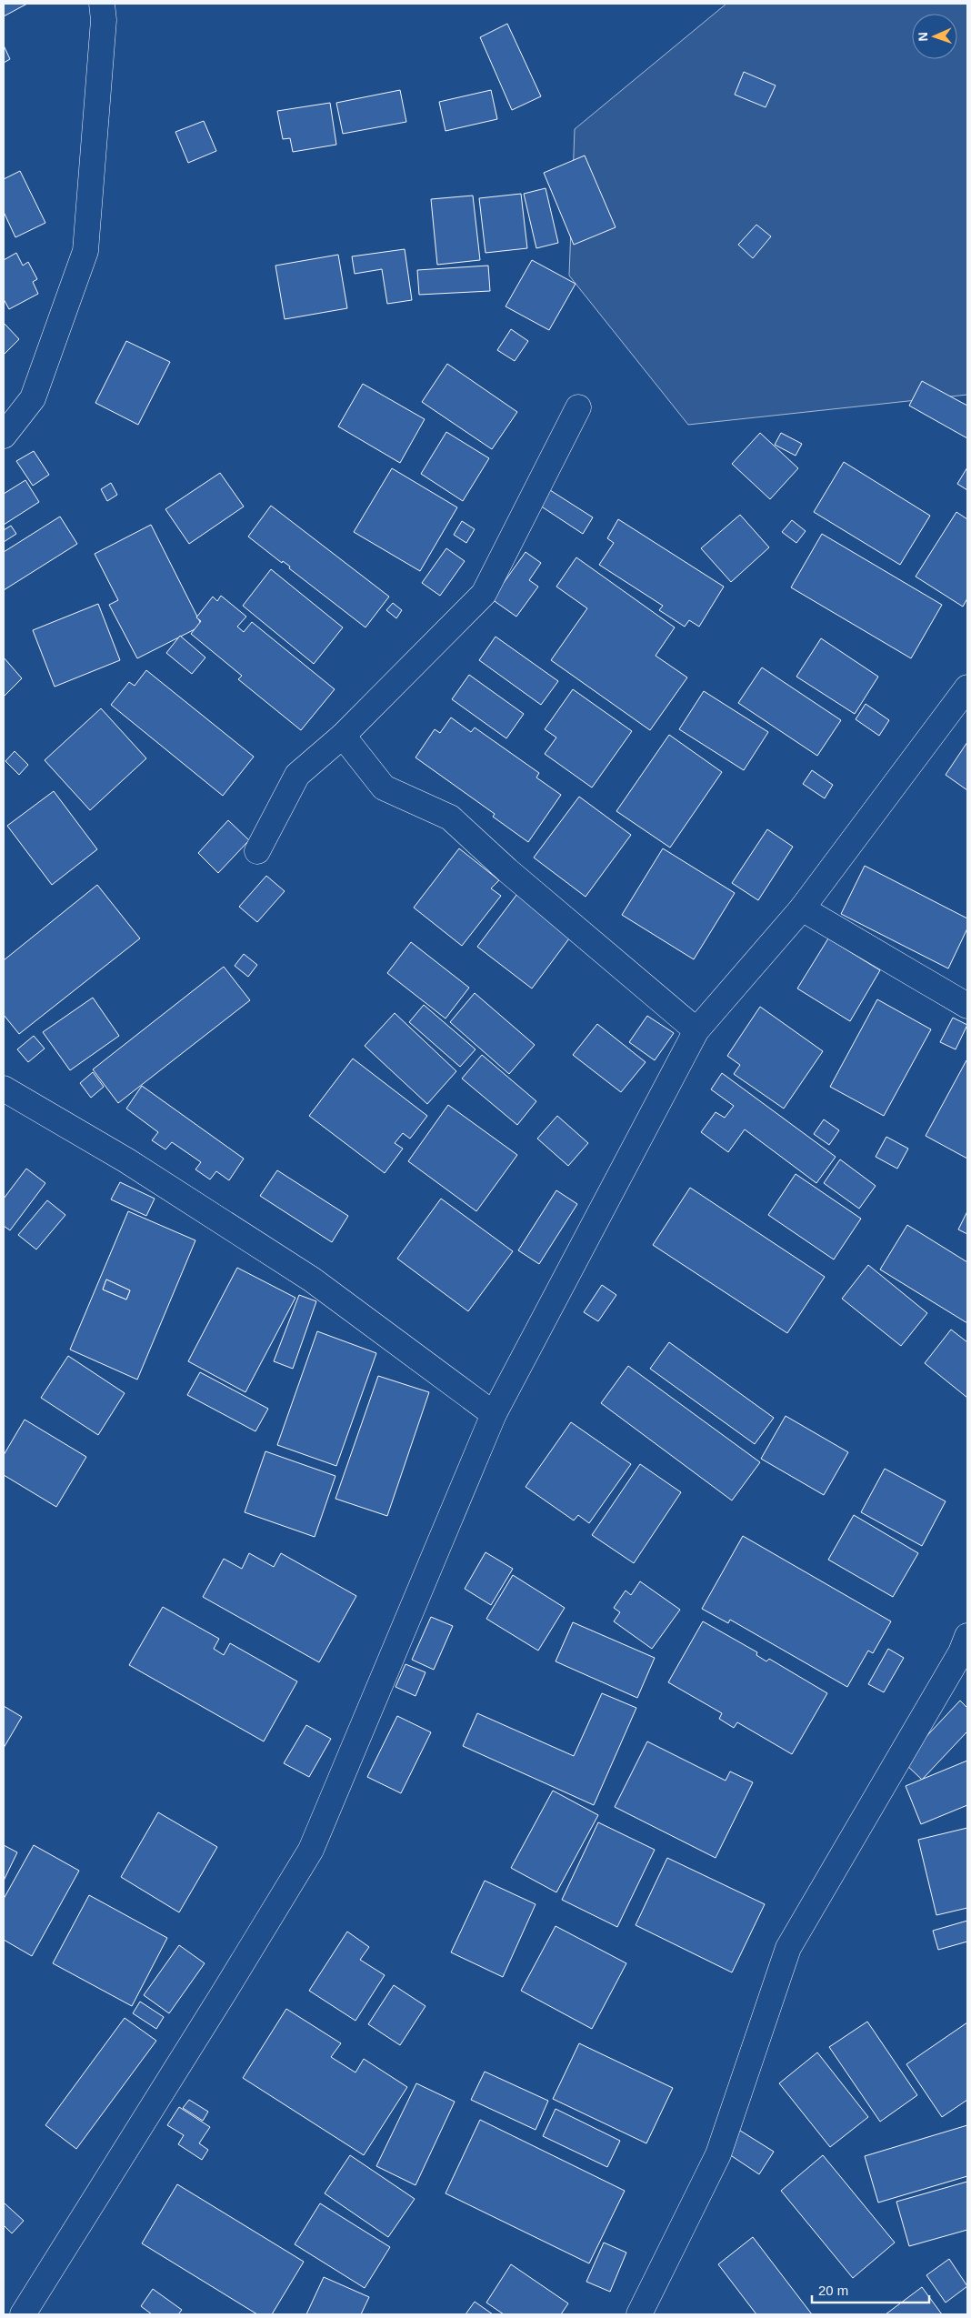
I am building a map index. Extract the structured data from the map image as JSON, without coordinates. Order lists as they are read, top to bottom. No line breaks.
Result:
{"scale_bar":"20 m","north":"left"}
